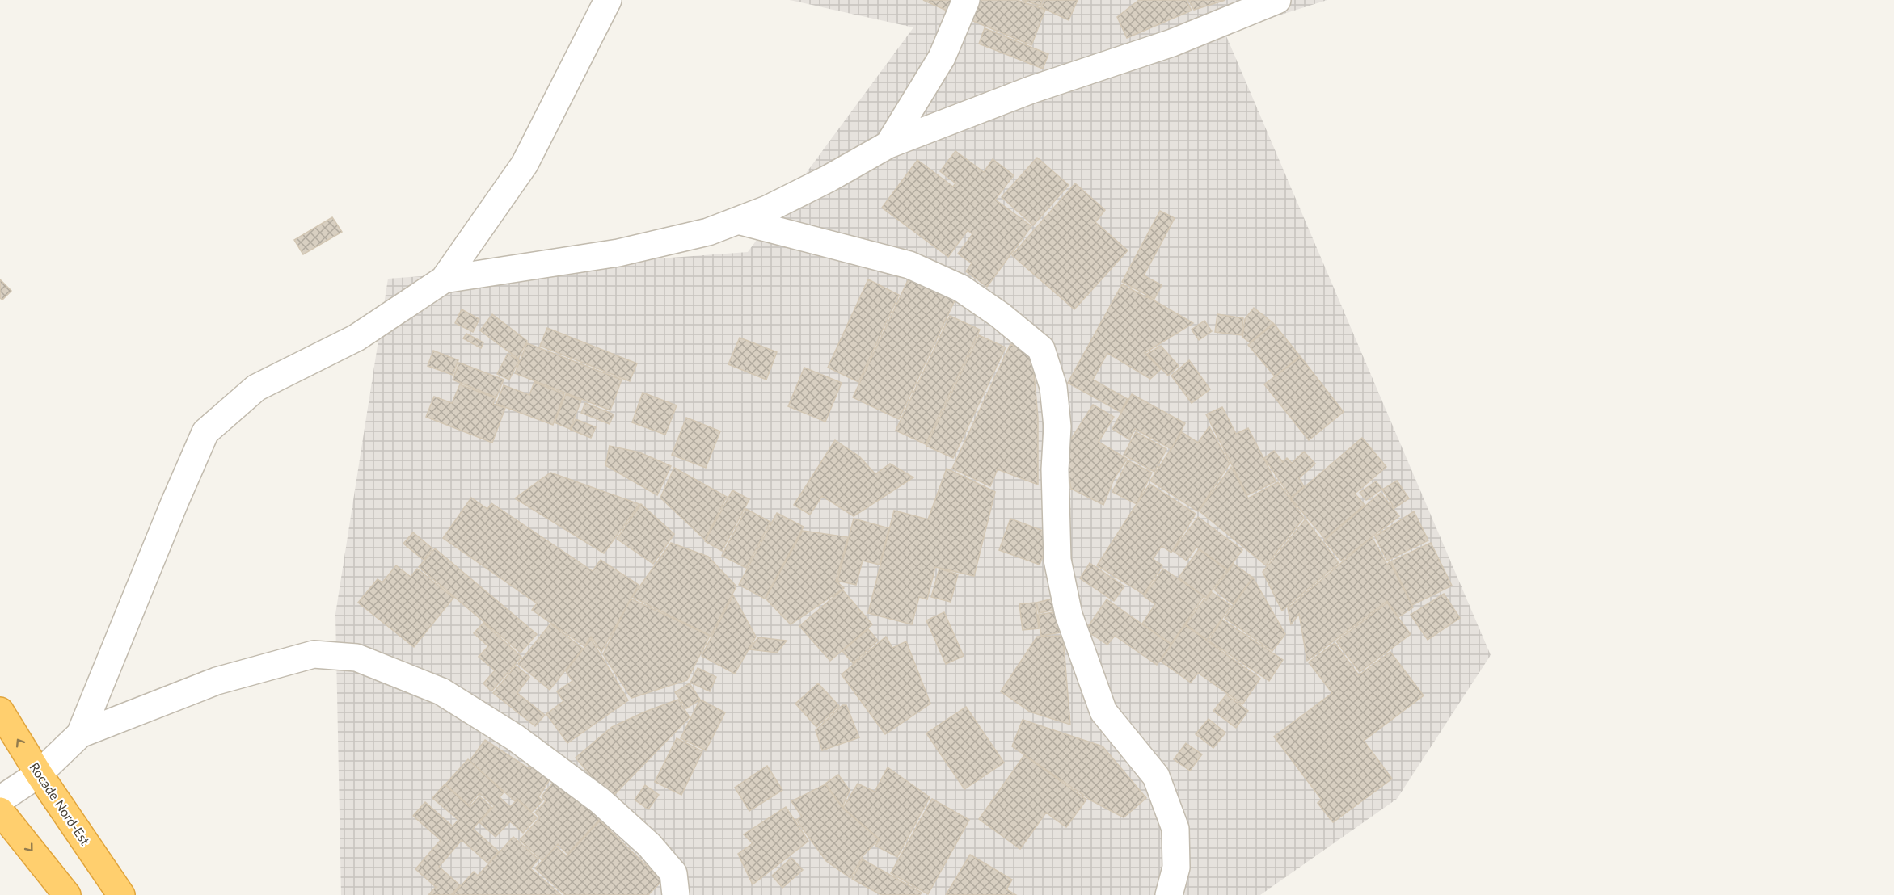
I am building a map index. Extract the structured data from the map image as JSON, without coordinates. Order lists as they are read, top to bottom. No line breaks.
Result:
{"streets":{"highway":["Rocade Nord-Est"]}}
